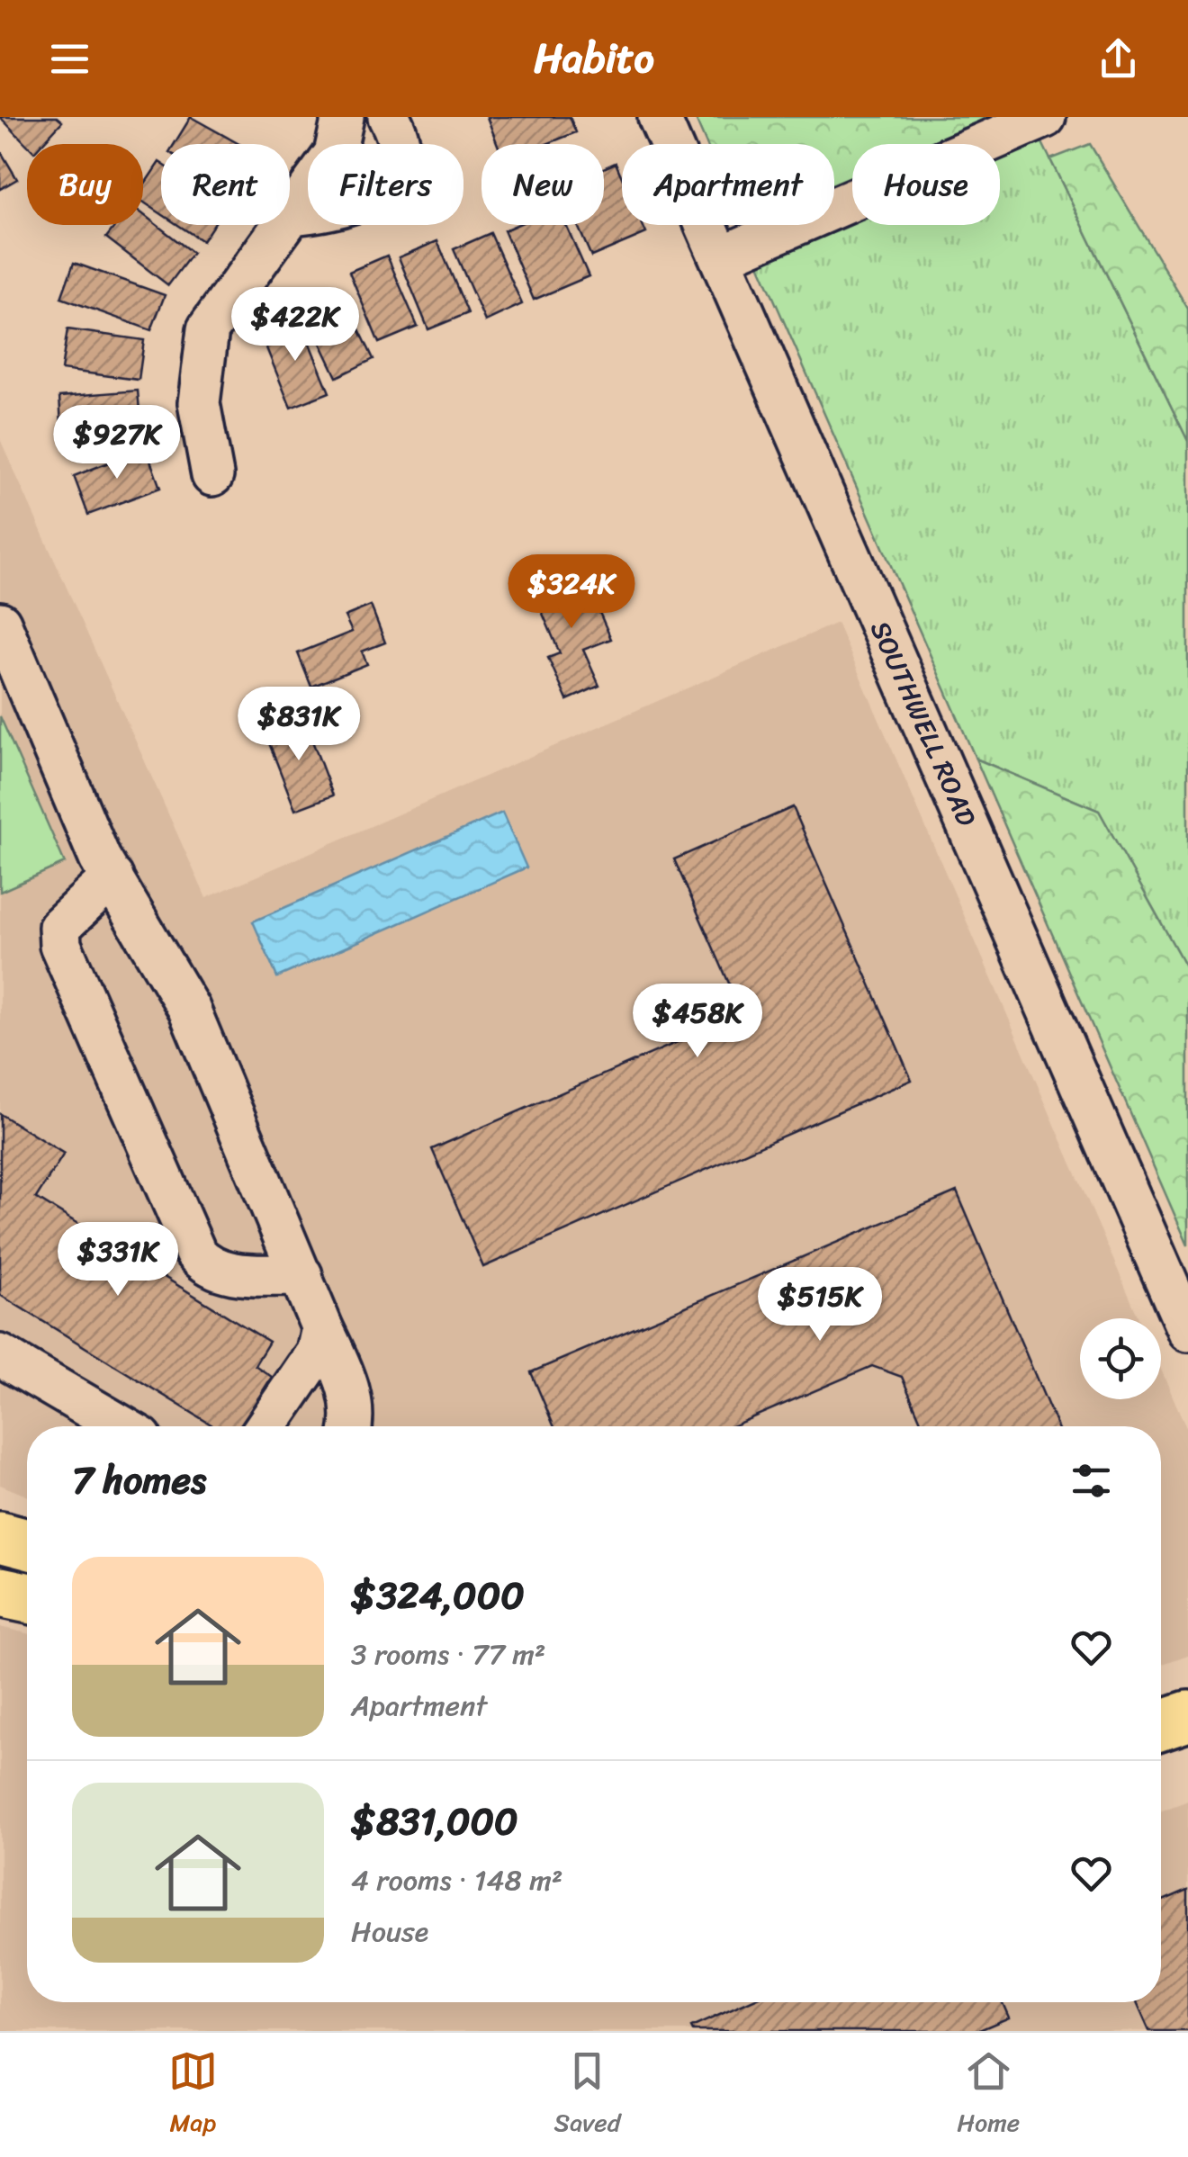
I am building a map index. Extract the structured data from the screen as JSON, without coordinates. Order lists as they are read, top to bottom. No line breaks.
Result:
{"streets":{"street":["SOUTHWELL ROAD"]},"page":{"header":"Habito","chip":["Buy","Rent","Filters","New","Apartment","House"],"price":["$422K","$927K","$324K","$831K","$458K","$331K","$515K"],"heading":"7 homes","list":[{"name":"$324,000","note":"3 rooms · 77 m² · Apartment"},{"name":"$831,000","note":"4 rooms · 148 m² · House"}],"tabs":["Map","Saved","Home"]}}
